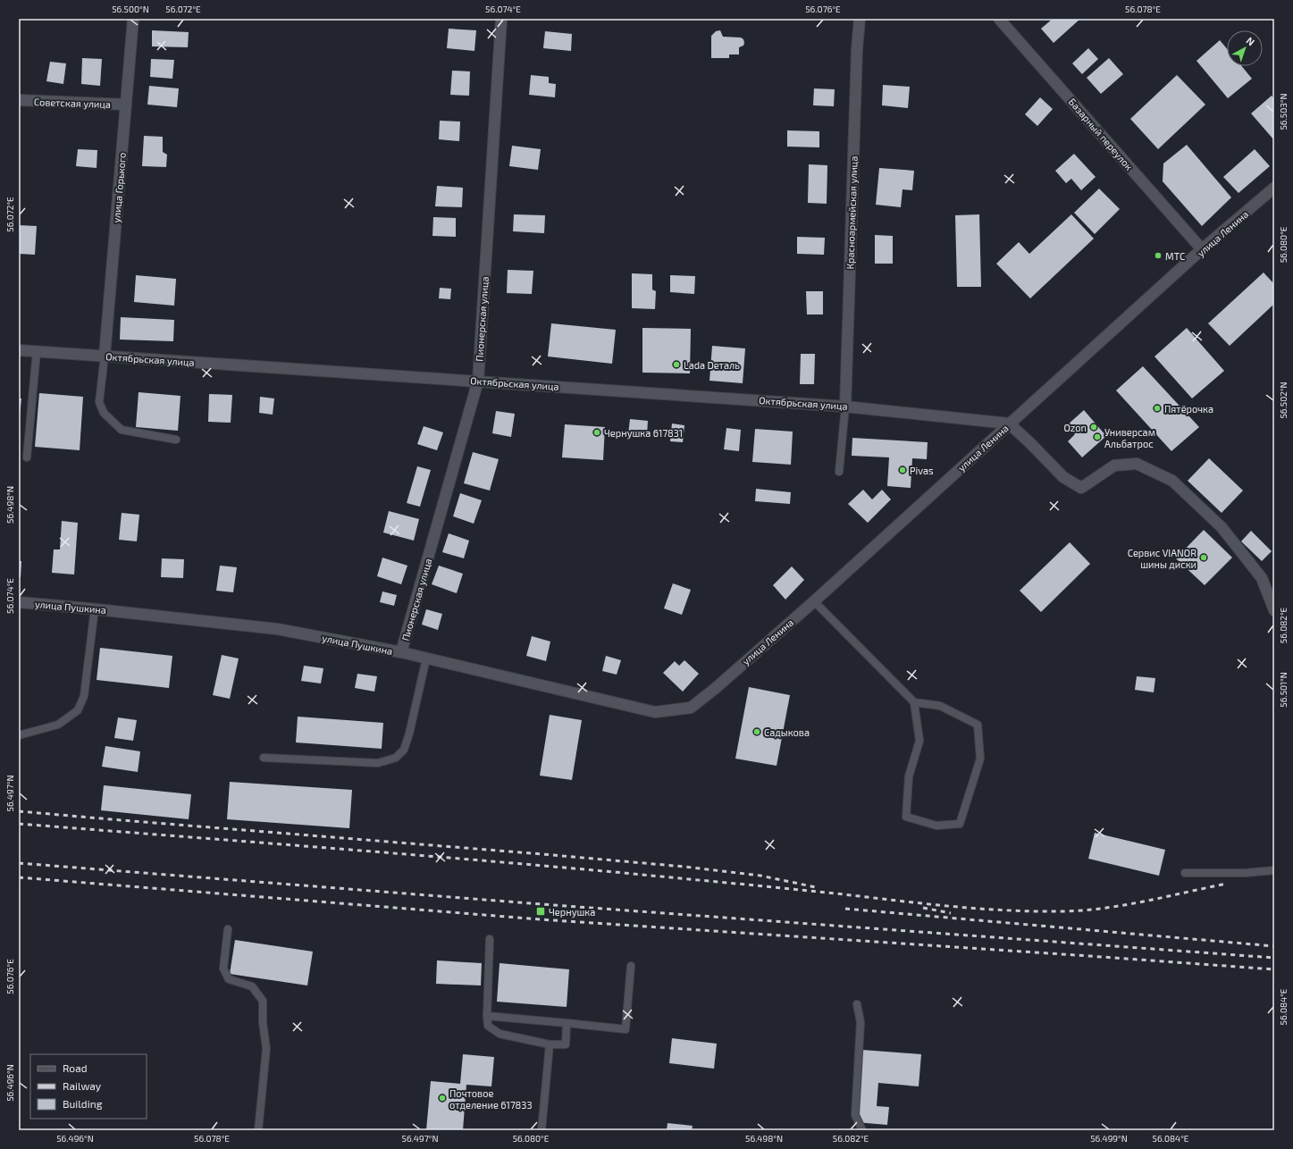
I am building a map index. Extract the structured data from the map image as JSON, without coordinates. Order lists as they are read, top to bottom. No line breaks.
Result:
{"streets":{"street":["Советская улица","Базарный переулок","улица Горького","Красноармейская улица","улица Ленина","Пионерская улица","Октябрьская улица","улица Пушкина"]},"crossings":[["Советская улица","улица Горького"],["Базарный переулок","улица Ленина"],["улица Горького","Октябрьская улица"],["Красноармейская улица","Октябрьская улица"],["улица Ленина","Октябрьская улица"],["улица Ленина","улица Пушкина"],["Пионерская улица","Октябрьская улица"],["Пионерская улица","улица Пушкина"]],"places":{"other":["МТС","Lada Dеталь","Пятёрочка","Ozon","Чернушка 617831","Универсам Альбатрос","Pivas","Сервис VIANOR шины диски","Садыкова","Почтовое отделение 617833"],"transit":["Чернушка"]},"legend":["Road","Railway","Building"],"north":"top right","coordinates":["56.500°N","56.072°E","56.074°E","56.076°E","56.078°E","56.503°N","56.080°E","56.502°N","56.498°N","56.082°E","56.501°N","56.497°N","56.084°E","56.496°N","56.499°N"]}
